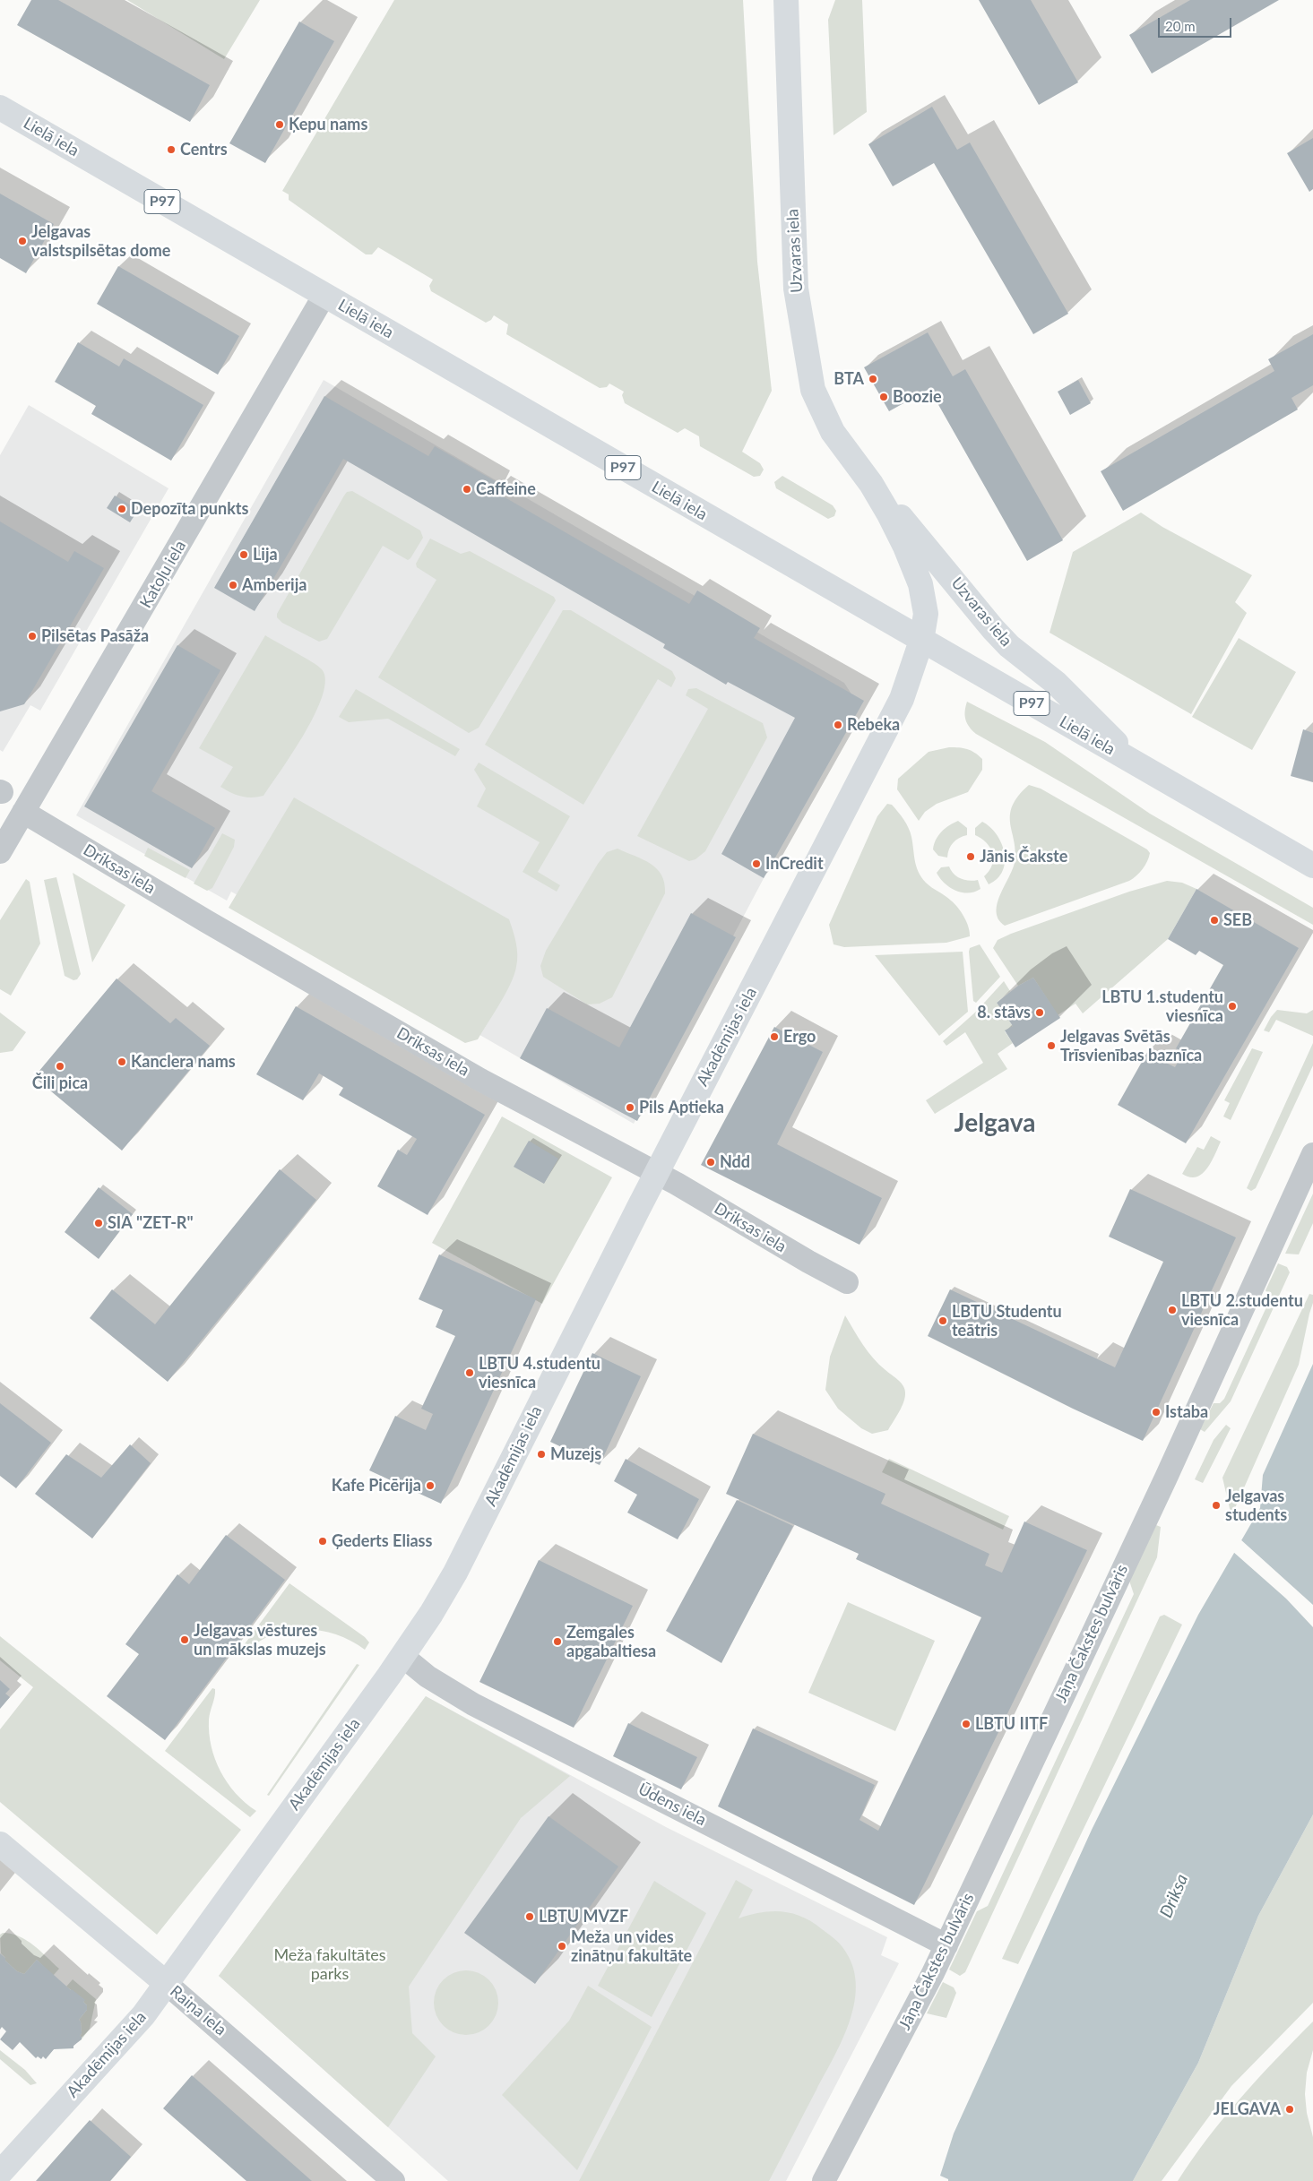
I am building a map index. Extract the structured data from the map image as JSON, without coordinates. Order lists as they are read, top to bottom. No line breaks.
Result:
{"streets":{"main road":["Lielā iela","P97","Uzvaras iela","Akadēmijas iela","Raiņa iela"],"street":["Katoļu iela","Driksas iela","Jāņa Čakstes bulvāris","Ūdens iela"]},"crossings":[["Lielā iela","Uzvaras iela"],["Lielā iela","Katoļu iela"],["Lielā iela","Akadēmijas iela"],["Uzvaras iela","Akadēmijas iela"],["Katoļu iela","Driksas iela"],["Driksas iela","Akadēmijas iela"],["Akadēmijas iela","Ūdens iela"],["Akadēmijas iela","Raiņa iela"],["Jāņa Čakstes bulvāris","Ūdens iela"]],"districts":["Jelgava"],"water":["Driksa"],"parks":["Meža fakultātes parks"],"places":["Ķepu nams","Centrs","Jelgavas valstspilsētas dome","BTA","Boozie","Caffeine","Depozīta punkts","Lija","Amberija","Pilsētas Pasāža","Rebeka","Jānis Čakste","InCredit","SEB","LBTU 1.studentu viesnīca","8. stāvs","Ergo","Jelgavas Svētās Trīsvienības baznīca","Kanclera nams","Čili pica","Pils Aptieka","Ndd","SIA \"ZET-R\"","LBTU 2.studentu viesnīca","LBTU Studentu teātris","LBTU 4.studentu viesnīca","Istaba","Muzejs","Kafe Picērija","Jelgavas students","Ģederts Eliass","Jelgavas vēstures un mākslas muzejs","Zemgales apgabaltiesa","LBTU IITF","LBTU MVZF","Meža un vides zinātņu fakultāte","JELGAVA"],"scale_bar":"20 m"}
